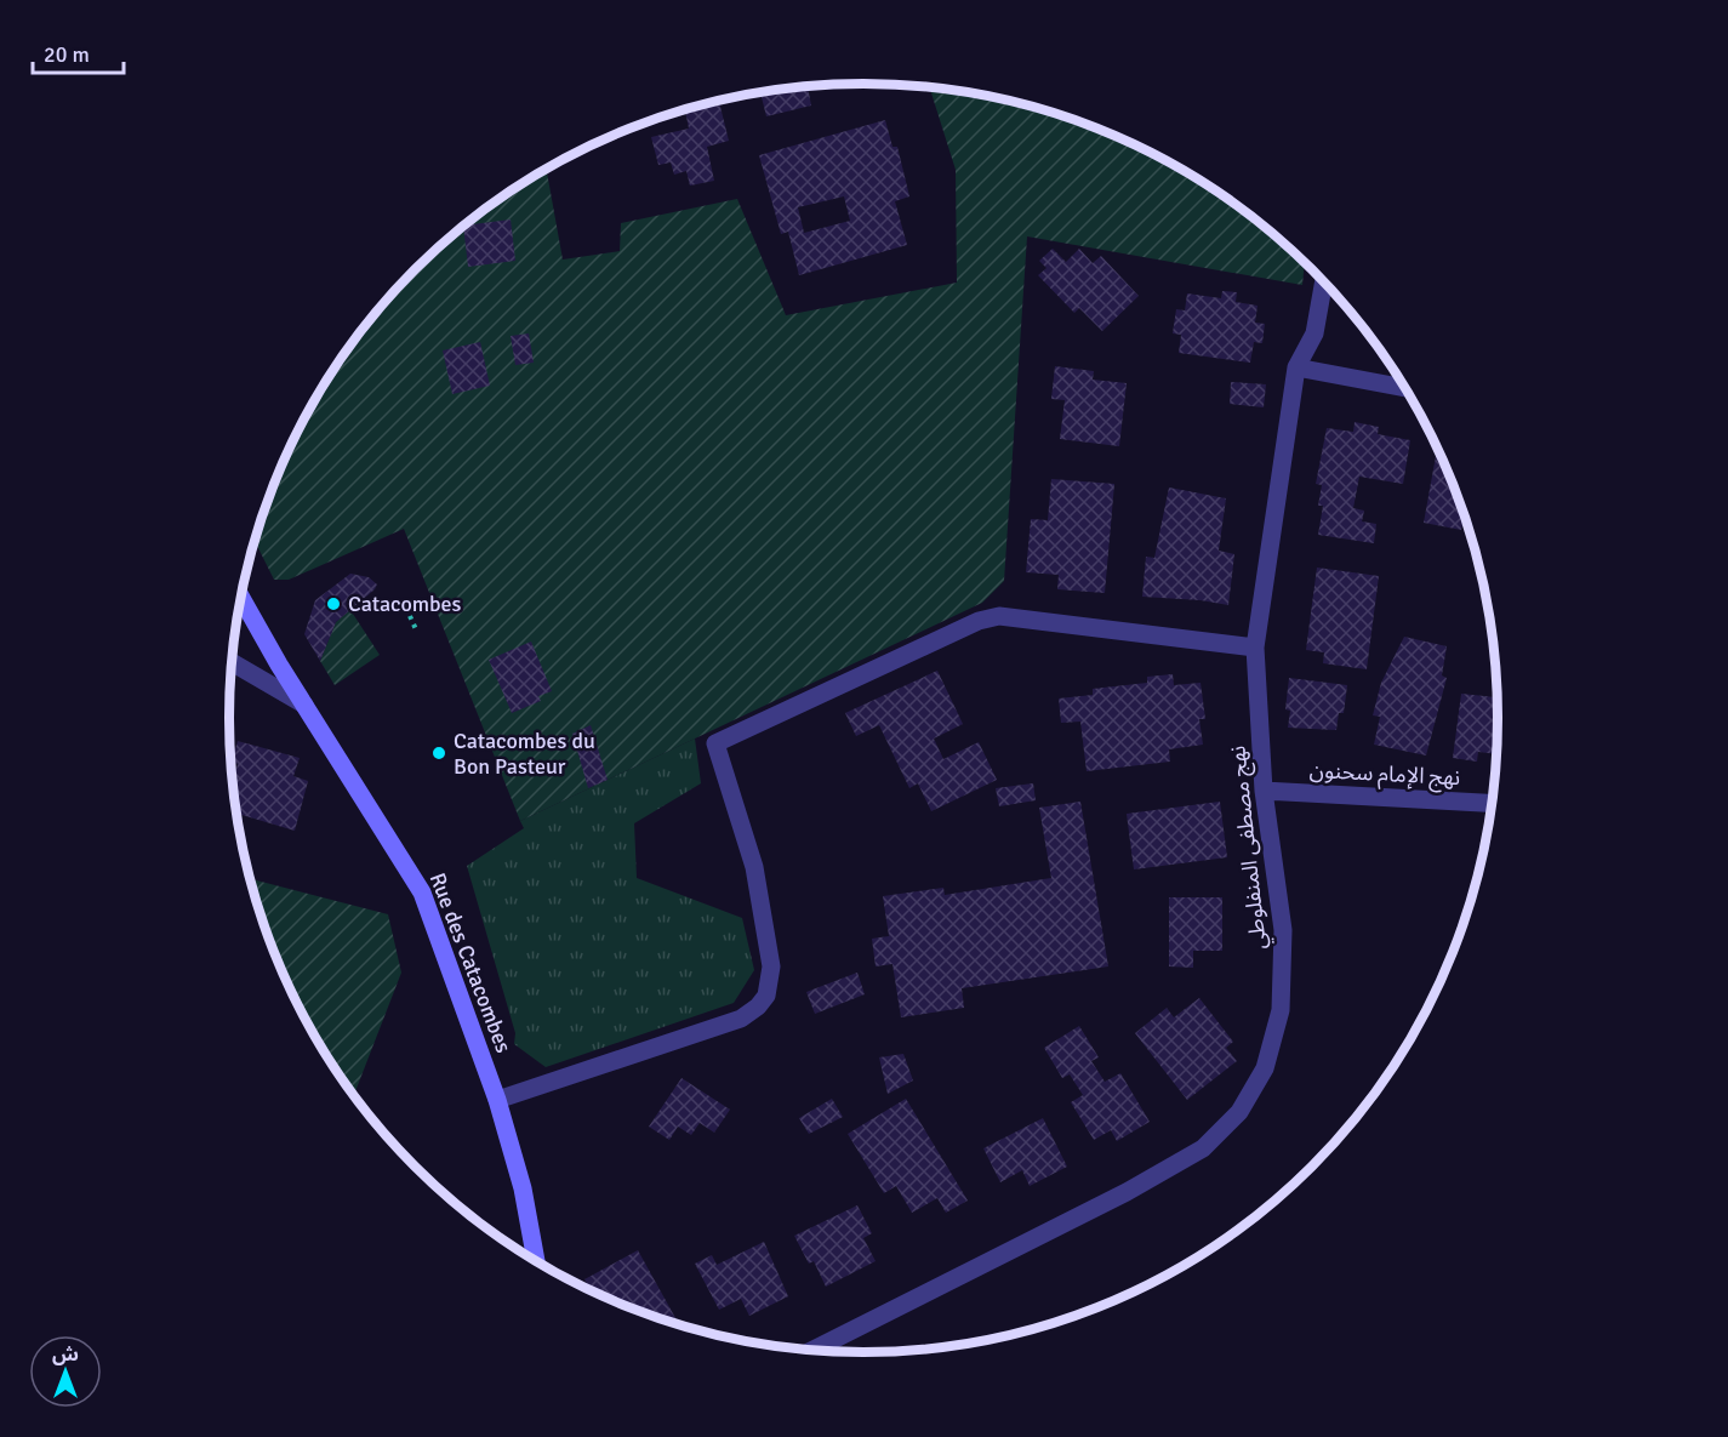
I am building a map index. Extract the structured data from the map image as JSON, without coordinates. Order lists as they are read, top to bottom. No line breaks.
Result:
{"streets":{"main road":["Rue des Catacombes"],"street":["نهج الإمام سحنون","نهج مصطفى المنفلوطي"]},"crossings":[["نهج الإمام سحنون","نهج مصطفى المنفلوطي"]],"places":["Catacombes","Catacombes du Bon Pasteur"],"scale_bar":"20 m","north":"top"}
